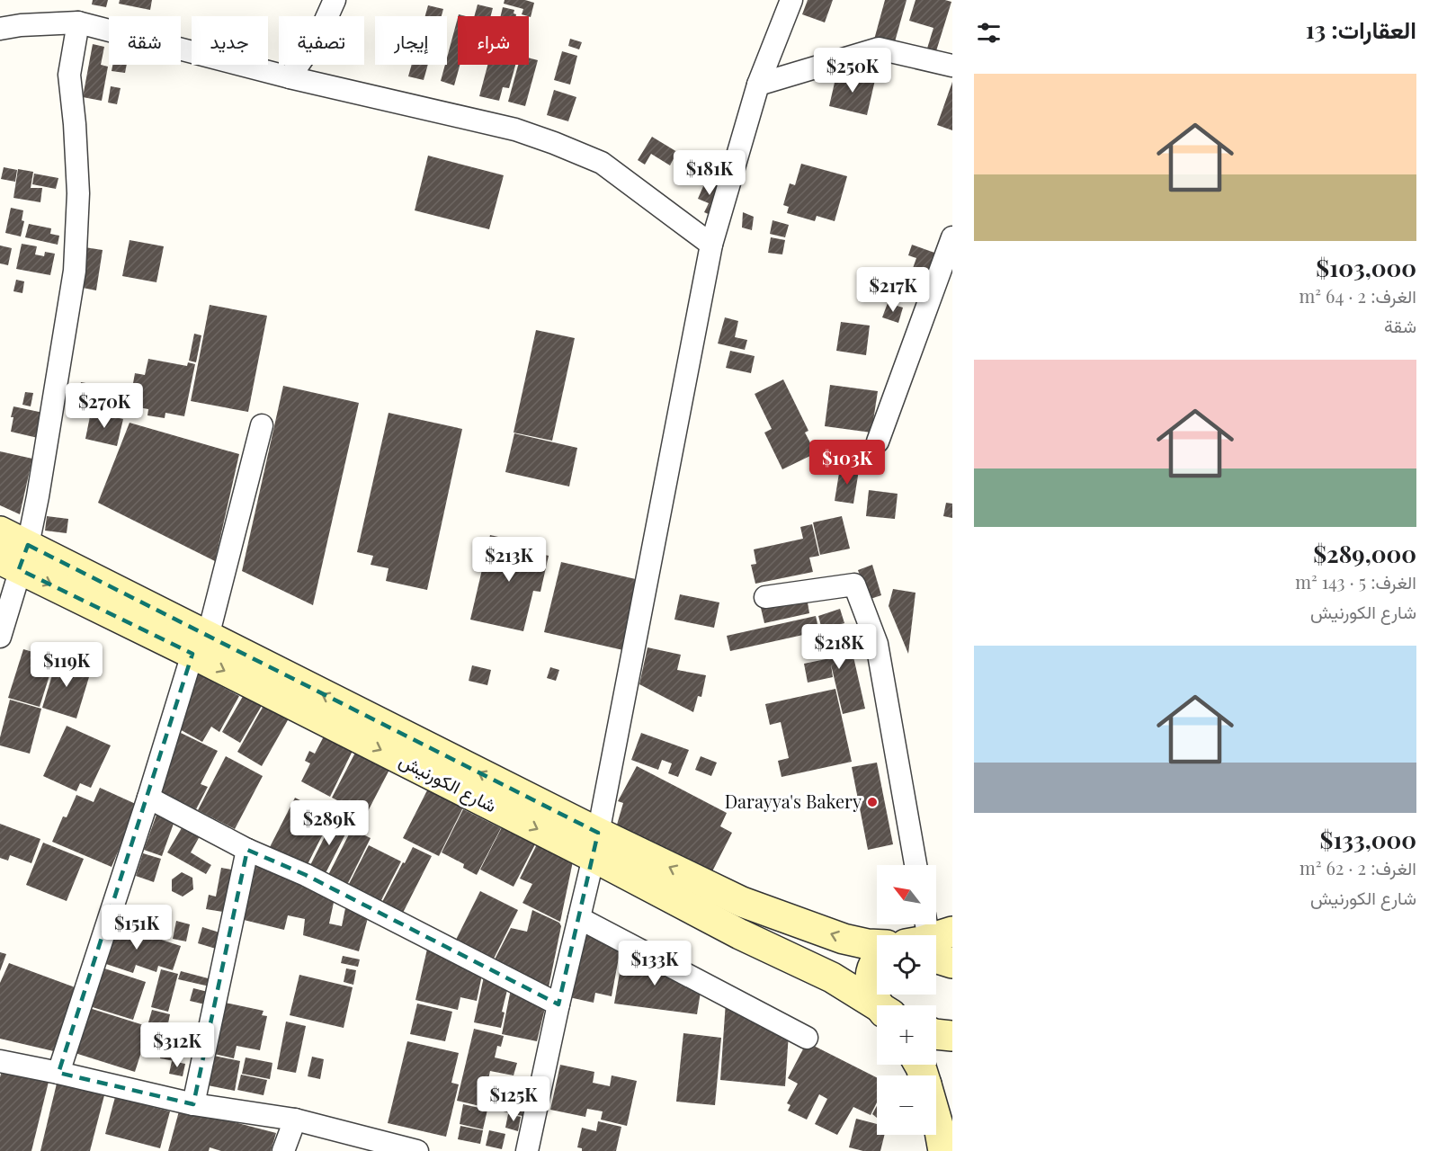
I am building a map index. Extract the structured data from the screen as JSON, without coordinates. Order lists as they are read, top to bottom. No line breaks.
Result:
{"streets":{"main road":["شارع الكورنيش"]},"places":["Darayya's Bakery"],"north":"top left","page":{"heading":"العقارات: 13","chip":["شراء","إيجار","تصفية","جديد","شقة"],"price":["$250K","$181K","$217K","$270K","$103K","$213K","$218K","$119K","$289K","$151K","$133K","$312K","$125K"],"list":[{"name":"$103,000","note":"الغرف: 2 · 64 m² · شقة"},{"name":"$289,000","note":"الغرف: 5 · 143 m² · شارع الكورنيش"},{"name":"$133,000","note":"الغرف: 2 · 62 m² · شارع الكورنيش"}],"map_buttons":["+","−"]}}
